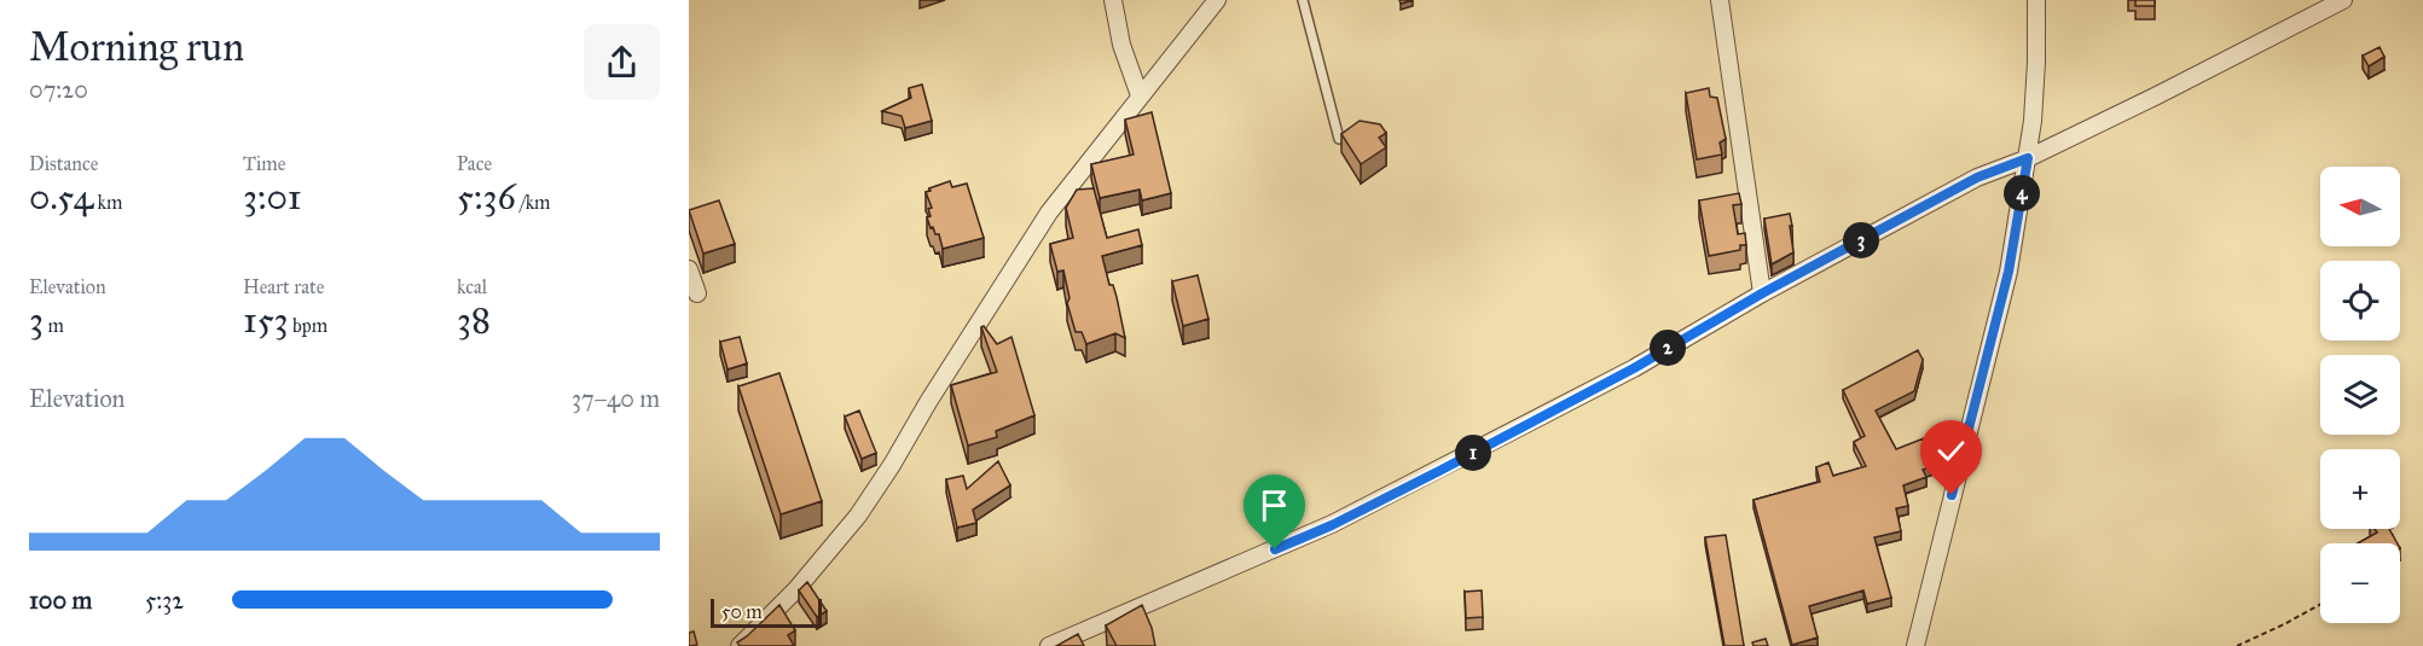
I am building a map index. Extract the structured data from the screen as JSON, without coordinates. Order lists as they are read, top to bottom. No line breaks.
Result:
{"scale_bar":"50 m","north":"left","page":{"heading":["Morning run","07:20"],"stats":[["Distance","0.54 km"],["Time","3:01"],["Pace","5:36 /km"],["Elevation","3 m"],["Heart rate","153 bpm"],["kcal","38"]],"map_buttons":["+","−"],"pins":["4","3","2","1"],"chart":["Elevation","37–40 m"],"list":[{"name":"100 m","note":"5:32"}],"scale":"50 m"}}
